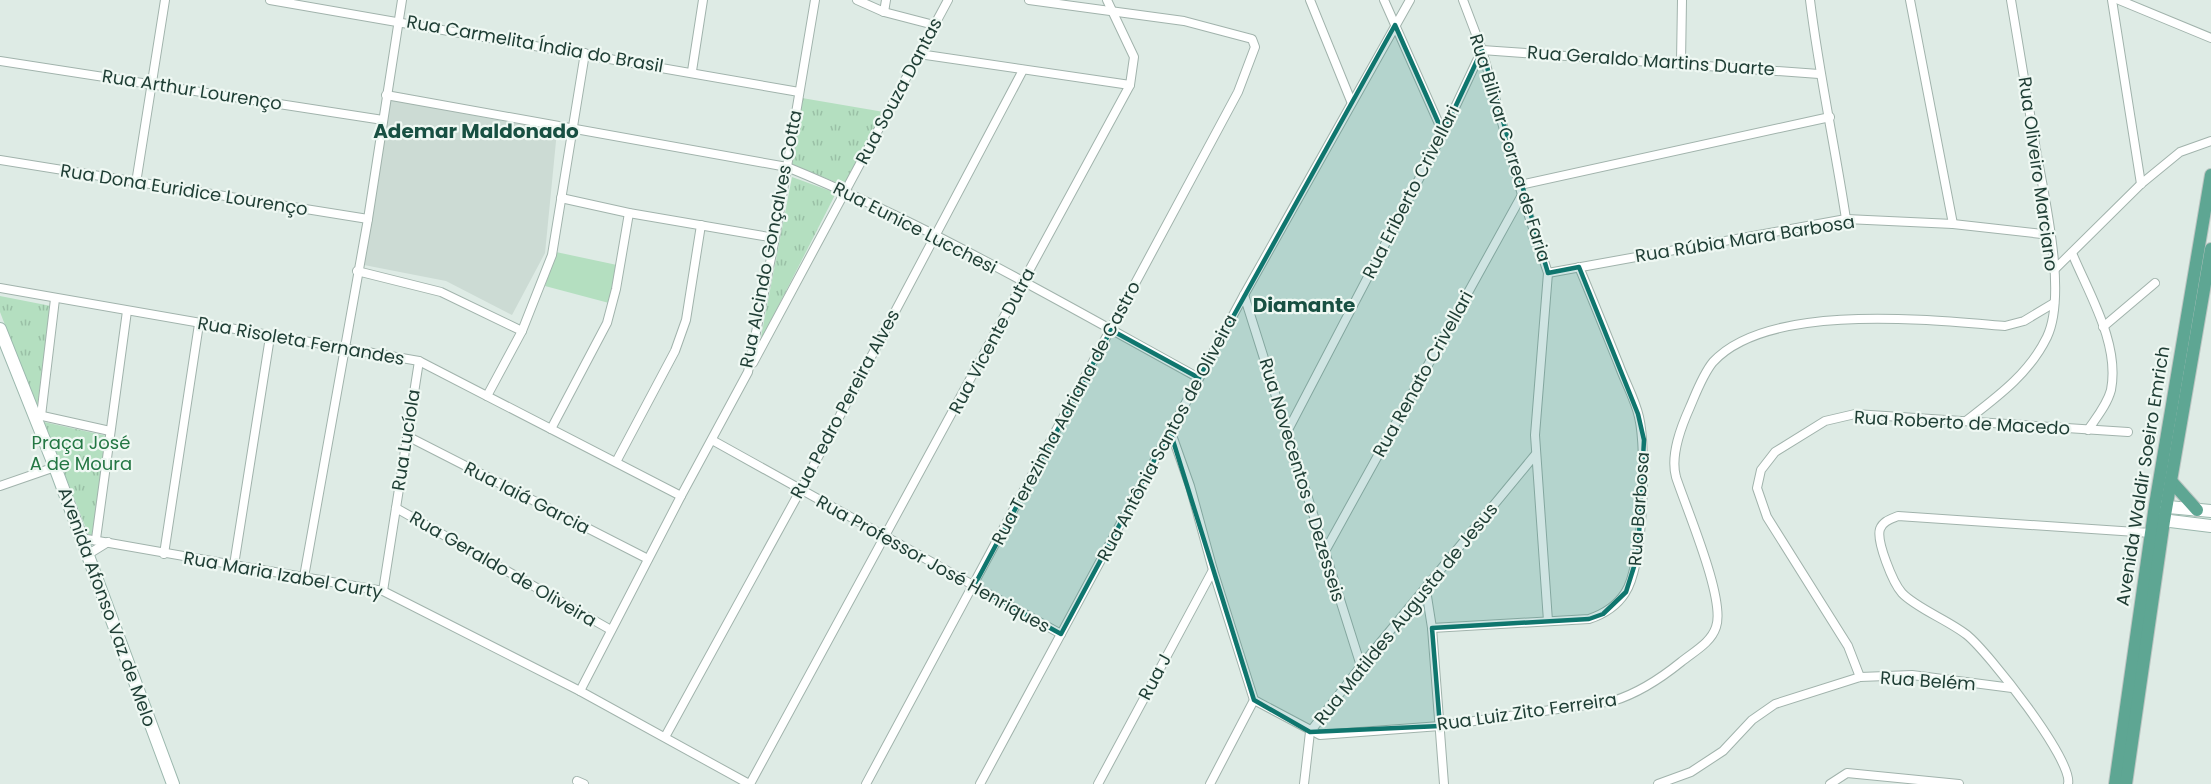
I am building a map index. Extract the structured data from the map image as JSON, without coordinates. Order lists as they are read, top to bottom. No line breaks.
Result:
{"streets":{"main road":["Avenida Waldir Soeiro Emrich","Avenida Afonso Vaz de Melo"],"street":["Rua Carmelita Índia do Brasil","Rua Geraldo Martins Duarte","Rua Arthur Lourenço","Rua Souza Dantas","Rua Bilivar Correa de Faria","Rua Oliveiro Marciano","Rua Dona Euridice Lourenço","Rua Eriberto Crivellari","Rua Eunice Lucchesi","Rua Alcindo Gonçalves Cotta","Rua Rúbia Mara Barbosa","Rua Risoleta Fernandes","Rua Vicente Dutra","Rua Renato Crivellari","Rua Pedro Pereira Alves","Rua Terezinha Adriana de Castro","Rua Roberto de Macedo","Rua Antônia Santos de Oliveira","Rua Lucíola","Rua Novecentos e Dezesseis","Rua Iaiá Garcia","Rua Barbosa","Rua Professor José Henriques","Rua Geraldo de Oliveira","Rua Maria Izabel Curty","Rua Matildes Augusta de Jesus","Rua J","Rua Belém","Rua Luiz Zito Ferreira"]},"crossings":[["Rua Carmelita Índia do Brasil","Rua Alcindo Gonçalves Cotta"],["Rua Geraldo Martins Duarte","Rua Bilivar Correa de Faria"],["Rua Geraldo Martins Duarte","Rua Eriberto Crivellari"],["Rua Souza Dantas","Rua Eunice Lucchesi"],["Rua Souza Dantas","Rua Alcindo Gonçalves Cotta"],["Rua Bilivar Correa de Faria","Rua Eriberto Crivellari"],["Rua Bilivar Correa de Faria","Rua Rúbia Mara Barbosa"],["Rua Bilivar Correa de Faria","Rua Renato Crivellari"],["Rua Bilivar Correa de Faria","Rua Barbosa"],["Rua Bilivar Correa de Faria","Rua Matildes Augusta de Jesus"],["Rua Oliveiro Marciano","Rua Rúbia Mara Barbosa"],["Rua Oliveiro Marciano","Rua Roberto de Macedo"],["Rua Oliveiro Marciano","Rua Luiz Zito Ferreira"],["Rua Eriberto Crivellari","Rua Novecentos e Dezesseis"],["Rua Eunice Lucchesi","Rua Alcindo Gonçalves Cotta"],["Rua Eunice Lucchesi","Rua Vicente Dutra"],["Rua Eunice Lucchesi","Rua Pedro Pereira Alves"],["Rua Eunice Lucchesi","Rua Terezinha Adriana de Castro"],["Rua Eunice Lucchesi","Rua Antônia Santos de Oliveira"],["Rua Alcindo Gonçalves Cotta","Rua Risoleta Fernandes"],["Rua Alcindo Gonçalves Cotta","Rua Iaiá Garcia"],["Rua Alcindo Gonçalves Cotta","Rua Professor José Henriques"],["Rua Alcindo Gonçalves Cotta","Rua Geraldo de Oliveira"],["Rua Alcindo Gonçalves Cotta","Rua Maria Izabel Curty"],["Rua Rúbia Mara Barbosa","Rua Barbosa"],["Rua Risoleta Fernandes","Rua Lucíola"],["Rua Vicente Dutra","Rua Professor José Henriques"],["Rua Vicente Dutra","Rua Maria Izabel Curty"],["Rua Renato Crivellari","Rua Novecentos e Dezesseis"],["Rua Pedro Pereira Alves","Rua Professor José Henriques"],["Rua Pedro Pereira Alves","Rua Maria Izabel Curty"],["Rua Terezinha Adriana de Castro","Rua Professor José Henriques"],["Rua Roberto de Macedo","Rua Belém"],["Rua Antônia Santos de Oliveira","Rua Novecentos e Dezesseis"],["Rua Antônia Santos de Oliveira","Rua Professor José Henriques"],["Rua Lucíola","Rua Iaiá Garcia"],["Rua Lucíola","Rua Geraldo de Oliveira"],["Rua Lucíola","Rua Maria Izabel Curty"],["Rua Novecentos e Dezesseis","Rua Matildes Augusta de Jesus"],["Rua Maria Izabel Curty","Avenida Afonso Vaz de Melo"],["Rua Matildes Augusta de Jesus","Rua Luiz Zito Ferreira"]],"districts":["Ademar Maldonado","Diamante"],"parks":["Praça José A de Moura"]}
